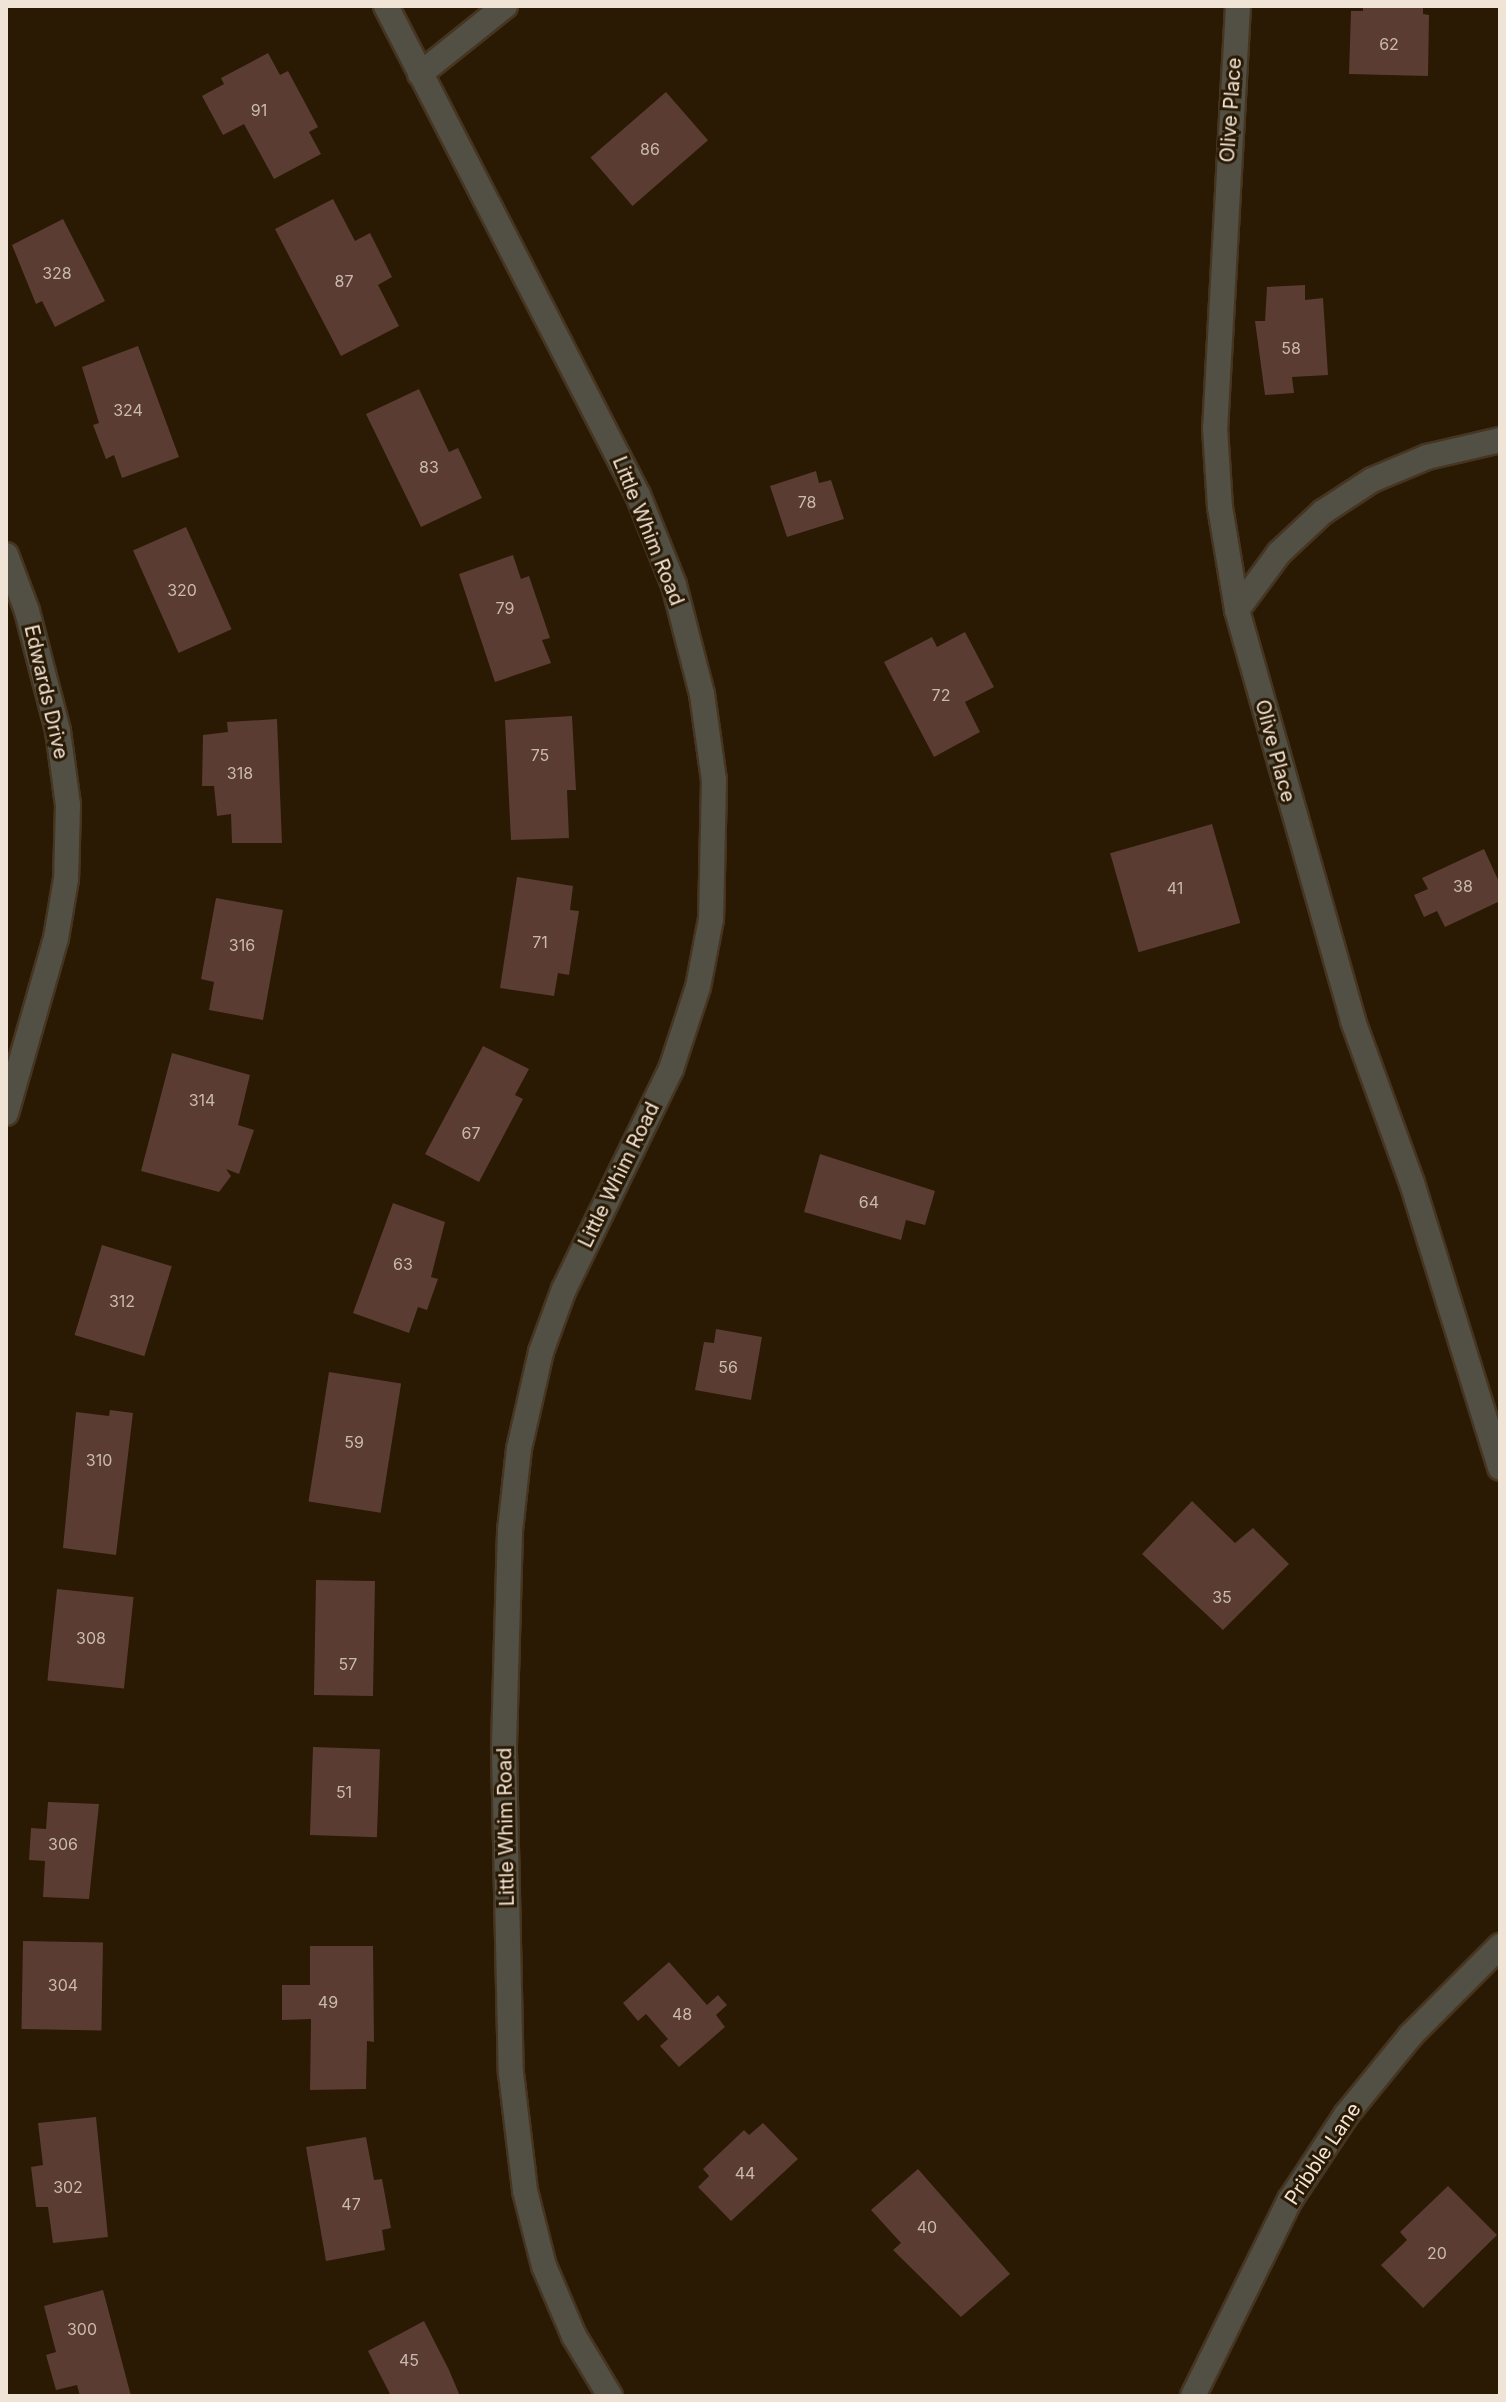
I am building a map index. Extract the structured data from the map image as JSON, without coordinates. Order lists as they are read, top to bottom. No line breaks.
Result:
{"streets":{"street":["Olive Place","Little Whim Road","Edwards Drive","Pribble Lane"]},"house_numbers":["62","91","86","328","87","58","324","83","78","320","79","72","75","318","38","41","71","316","314","67","64","63","312","56","59","310","35","308","57","51","306","304","49","48","44","302","47","40","20","300","45"]}
